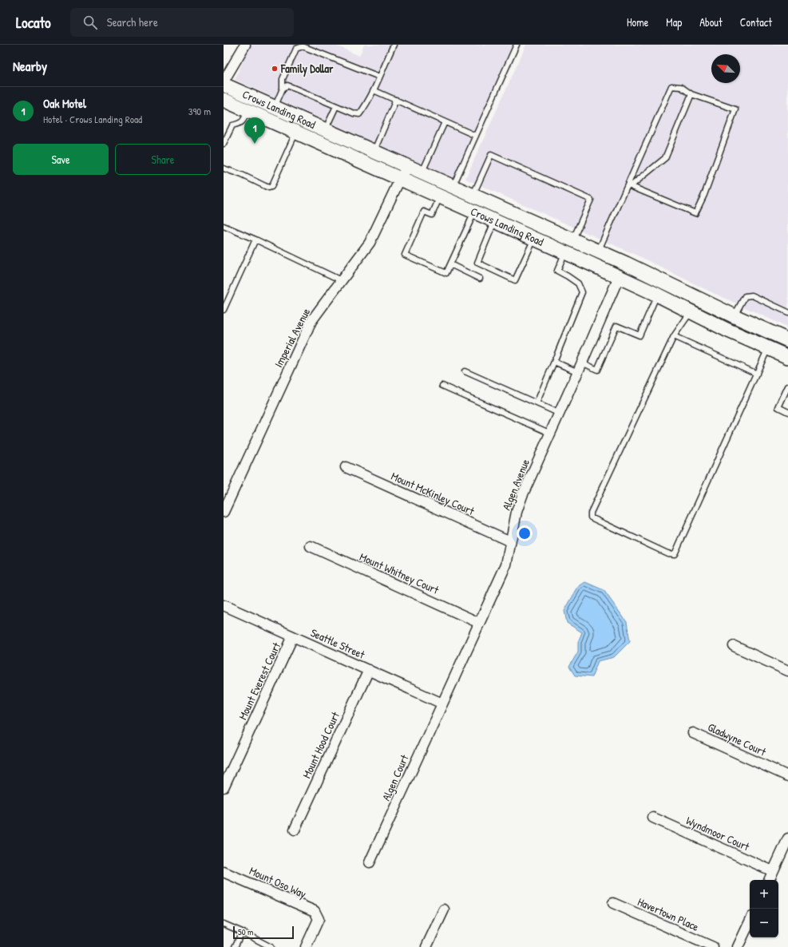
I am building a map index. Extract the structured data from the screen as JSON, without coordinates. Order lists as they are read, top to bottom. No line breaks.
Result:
{"streets":{"main road":["Crows Landing Road"],"street":["Imperial Avenue","Algen Avenue","Mount McKinley Court","Mount Whitney Court","Seattle Street","Mount Everest Court","Gladwyne Court","Mount Hood Court","Algen Court","Wyndmoor Court","Mount Oso Way","Havertown Place"]},"crossings":[["Crows Landing Road","Imperial Avenue"],["Crows Landing Road","Algen Avenue"],["Algen Avenue","Mount McKinley Court"],["Algen Avenue","Mount Whitney Court"],["Algen Avenue","Seattle Street"],["Algen Avenue","Algen Court"],["Seattle Street","Mount Everest Court"],["Seattle Street","Mount Hood Court"],["Seattle Street","Algen Court"]],"places":["Family Dollar"],"scale_bar":"50 m","north":"top left","page":{"header":"Locato","search":"Search here","nav":["Home","Map","About","Contact"],"heading":"Nearby","list":[{"mark":"1","name":"Oak Motel","note":"Hotel · Crows Landing Road","value":"390 m"}],"pins":"1","buttons":["Save","Share"],"map_buttons":["+","−"],"scale":"50 m"}}
